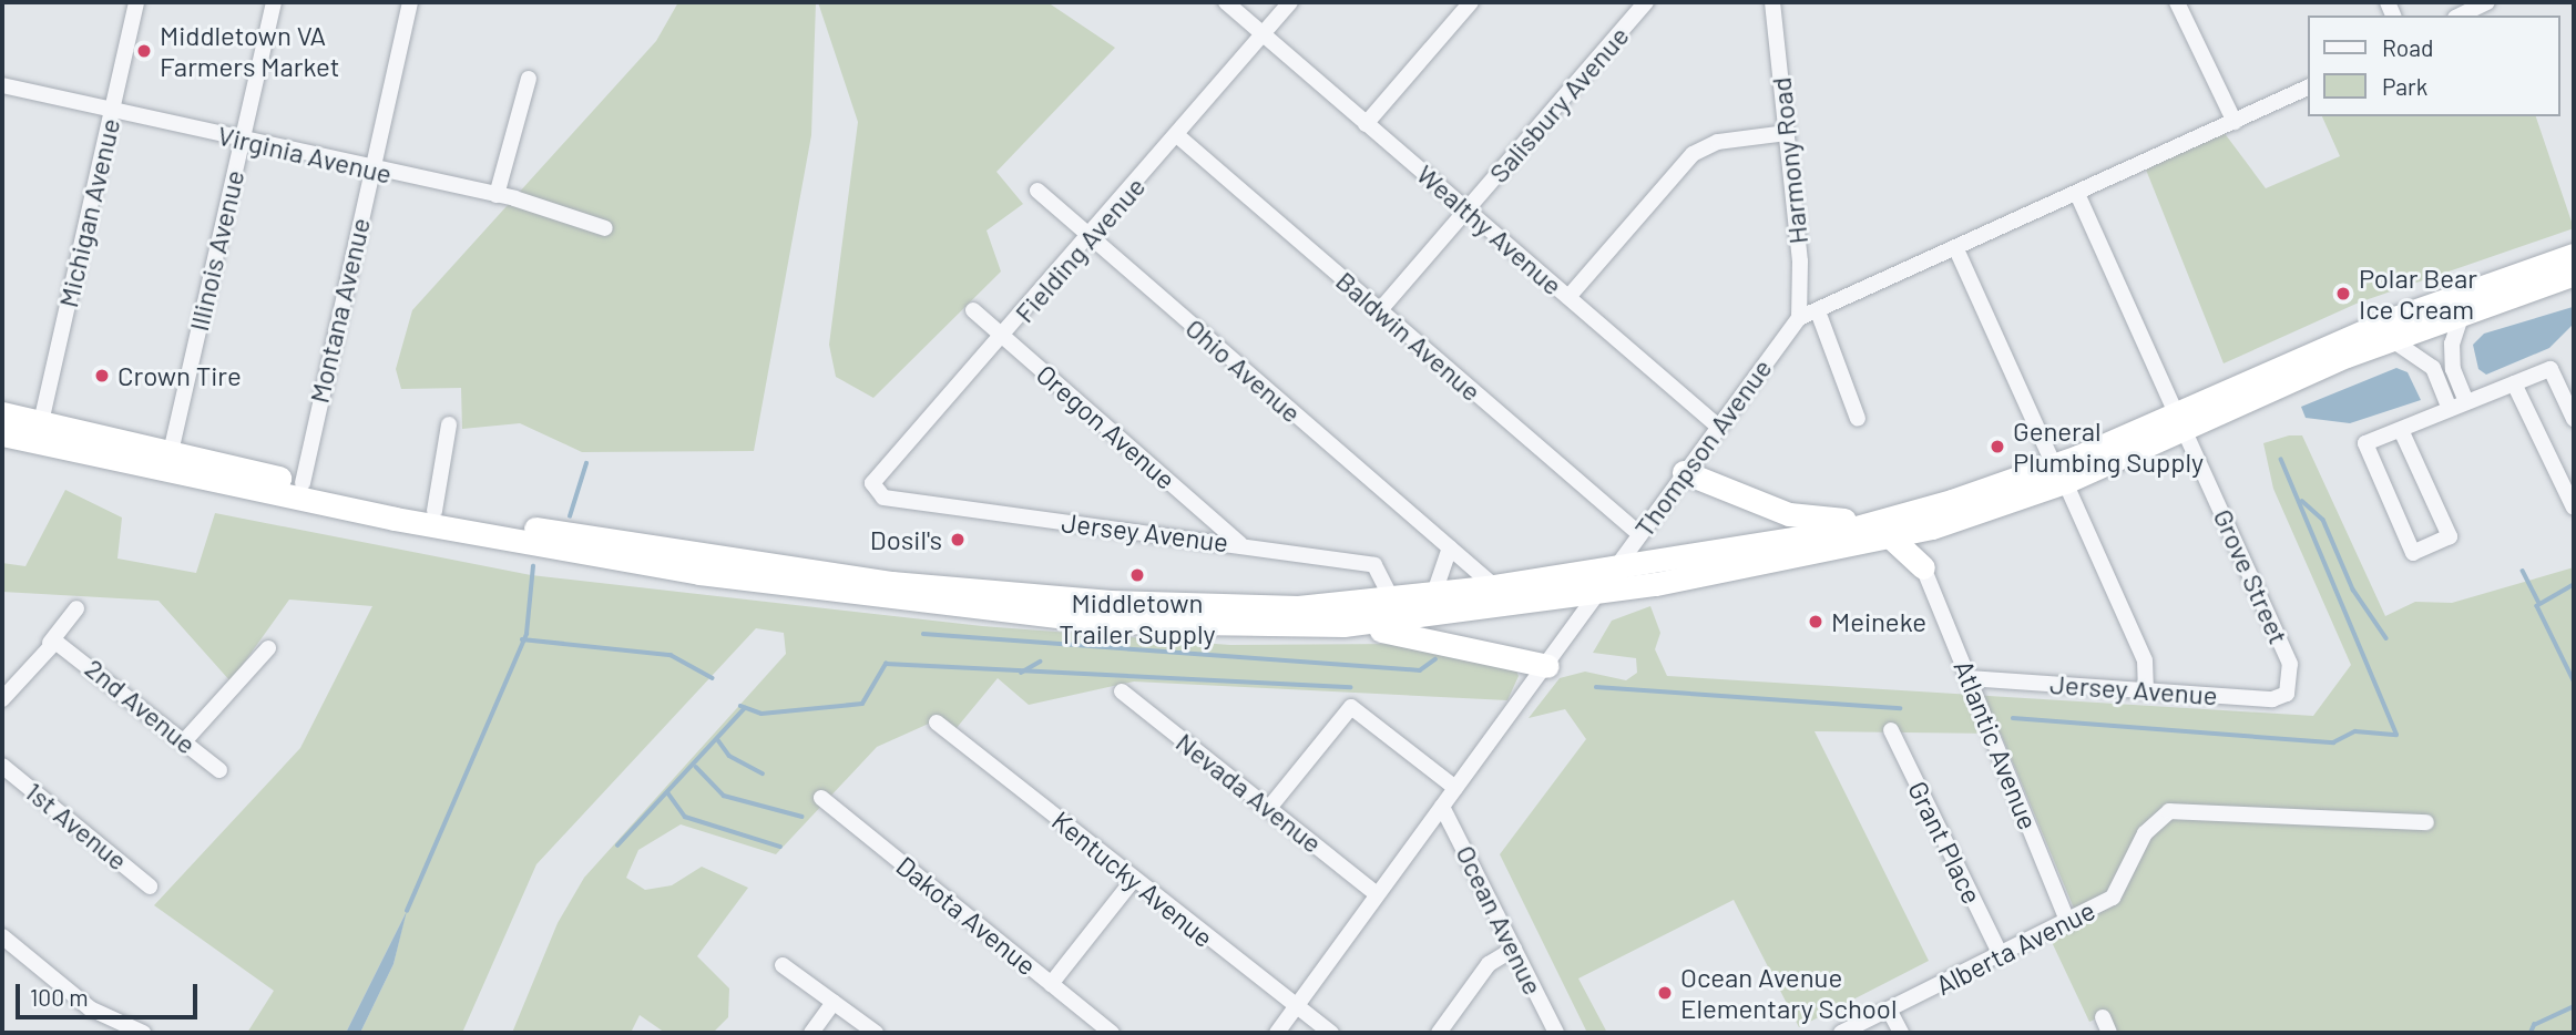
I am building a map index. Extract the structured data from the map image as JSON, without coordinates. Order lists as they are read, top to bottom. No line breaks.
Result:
{"streets":{"street":["Salisbury Avenue","Virginia Avenue","Harmony Road","Michigan Avenue","Wealthy Avenue","Fielding Avenue","Illinois Avenue","Montana Avenue","Baldwin Avenue","Ohio Avenue","Oregon Avenue","Thompson Avenue","Jersey Avenue","Grove Street","2nd Avenue","Atlantic Avenue","Nevada Avenue","1st Avenue","Grant Place","Kentucky Avenue","Dakota Avenue","Ocean Avenue","Alberta Avenue"]},"crossings":[["Salisbury Avenue","Wealthy Avenue"],["Salisbury Avenue","Baldwin Avenue"],["Virginia Avenue","Michigan Avenue"],["Virginia Avenue","Illinois Avenue"],["Virginia Avenue","Montana Avenue"],["Harmony Road","Thompson Avenue"],["Wealthy Avenue","Fielding Avenue"],["Wealthy Avenue","Thompson Avenue"],["Fielding Avenue","Baldwin Avenue"],["Fielding Avenue","Ohio Avenue"],["Fielding Avenue","Oregon Avenue"],["Fielding Avenue","Jersey Avenue"],["Baldwin Avenue","Thompson Avenue"],["Oregon Avenue","Jersey Avenue"],["Thompson Avenue","Grove Street"],["Thompson Avenue","Nevada Avenue"],["Thompson Avenue","Kentucky Avenue"],["Thompson Avenue","Ocean Avenue"],["Jersey Avenue","Grove Street"],["Jersey Avenue","Atlantic Avenue"],["Atlantic Avenue","Alberta Avenue"],["Grant Place","Alberta Avenue"]],"places":["Middletown VA Farmers Market","Polar Bear Ice Cream","Crown Tire","General Plumbing Supply","Dosil's","Middletown Trailer Supply","Meineke","Ocean Avenue Elementary School"],"legend":["Road","Park"],"scale_bar":"100 m"}
